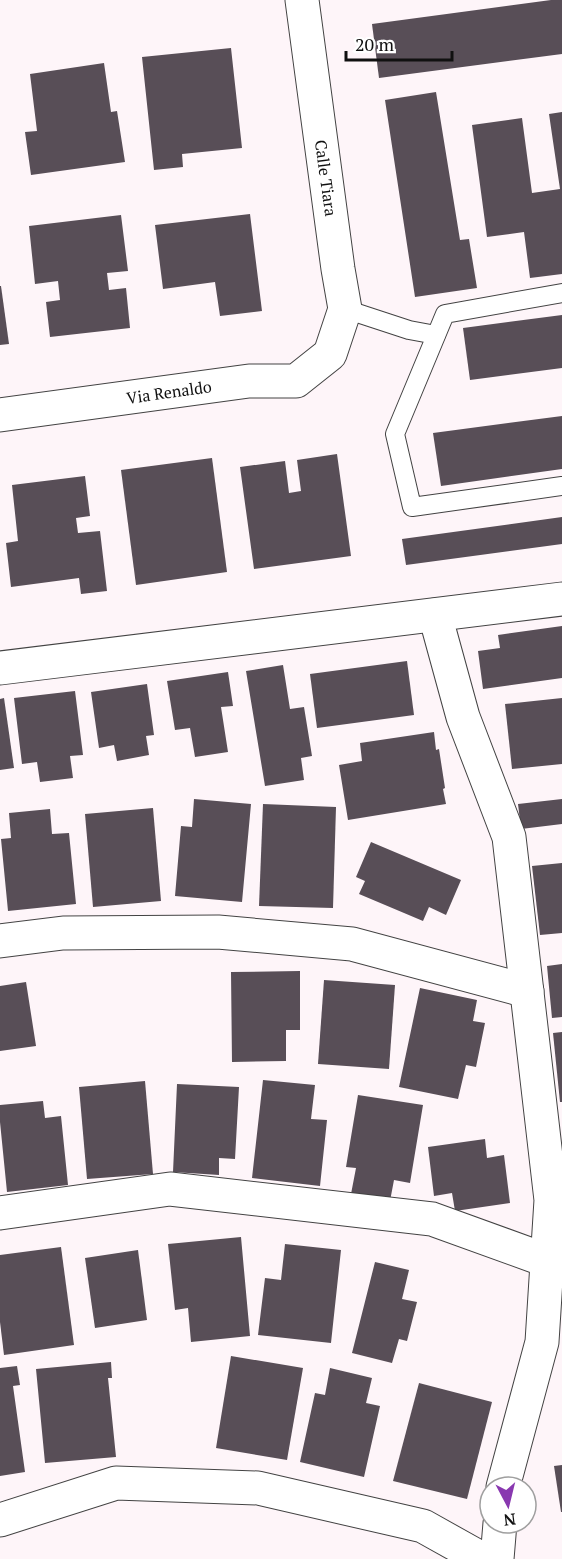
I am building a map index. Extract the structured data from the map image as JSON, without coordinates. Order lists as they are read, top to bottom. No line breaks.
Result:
{"streets":{"street":["Calle Tiara","Via Renaldo"]},"crossings":[["Calle Tiara","Via Renaldo"]],"scale_bar":"20 m","north":"bottom"}
